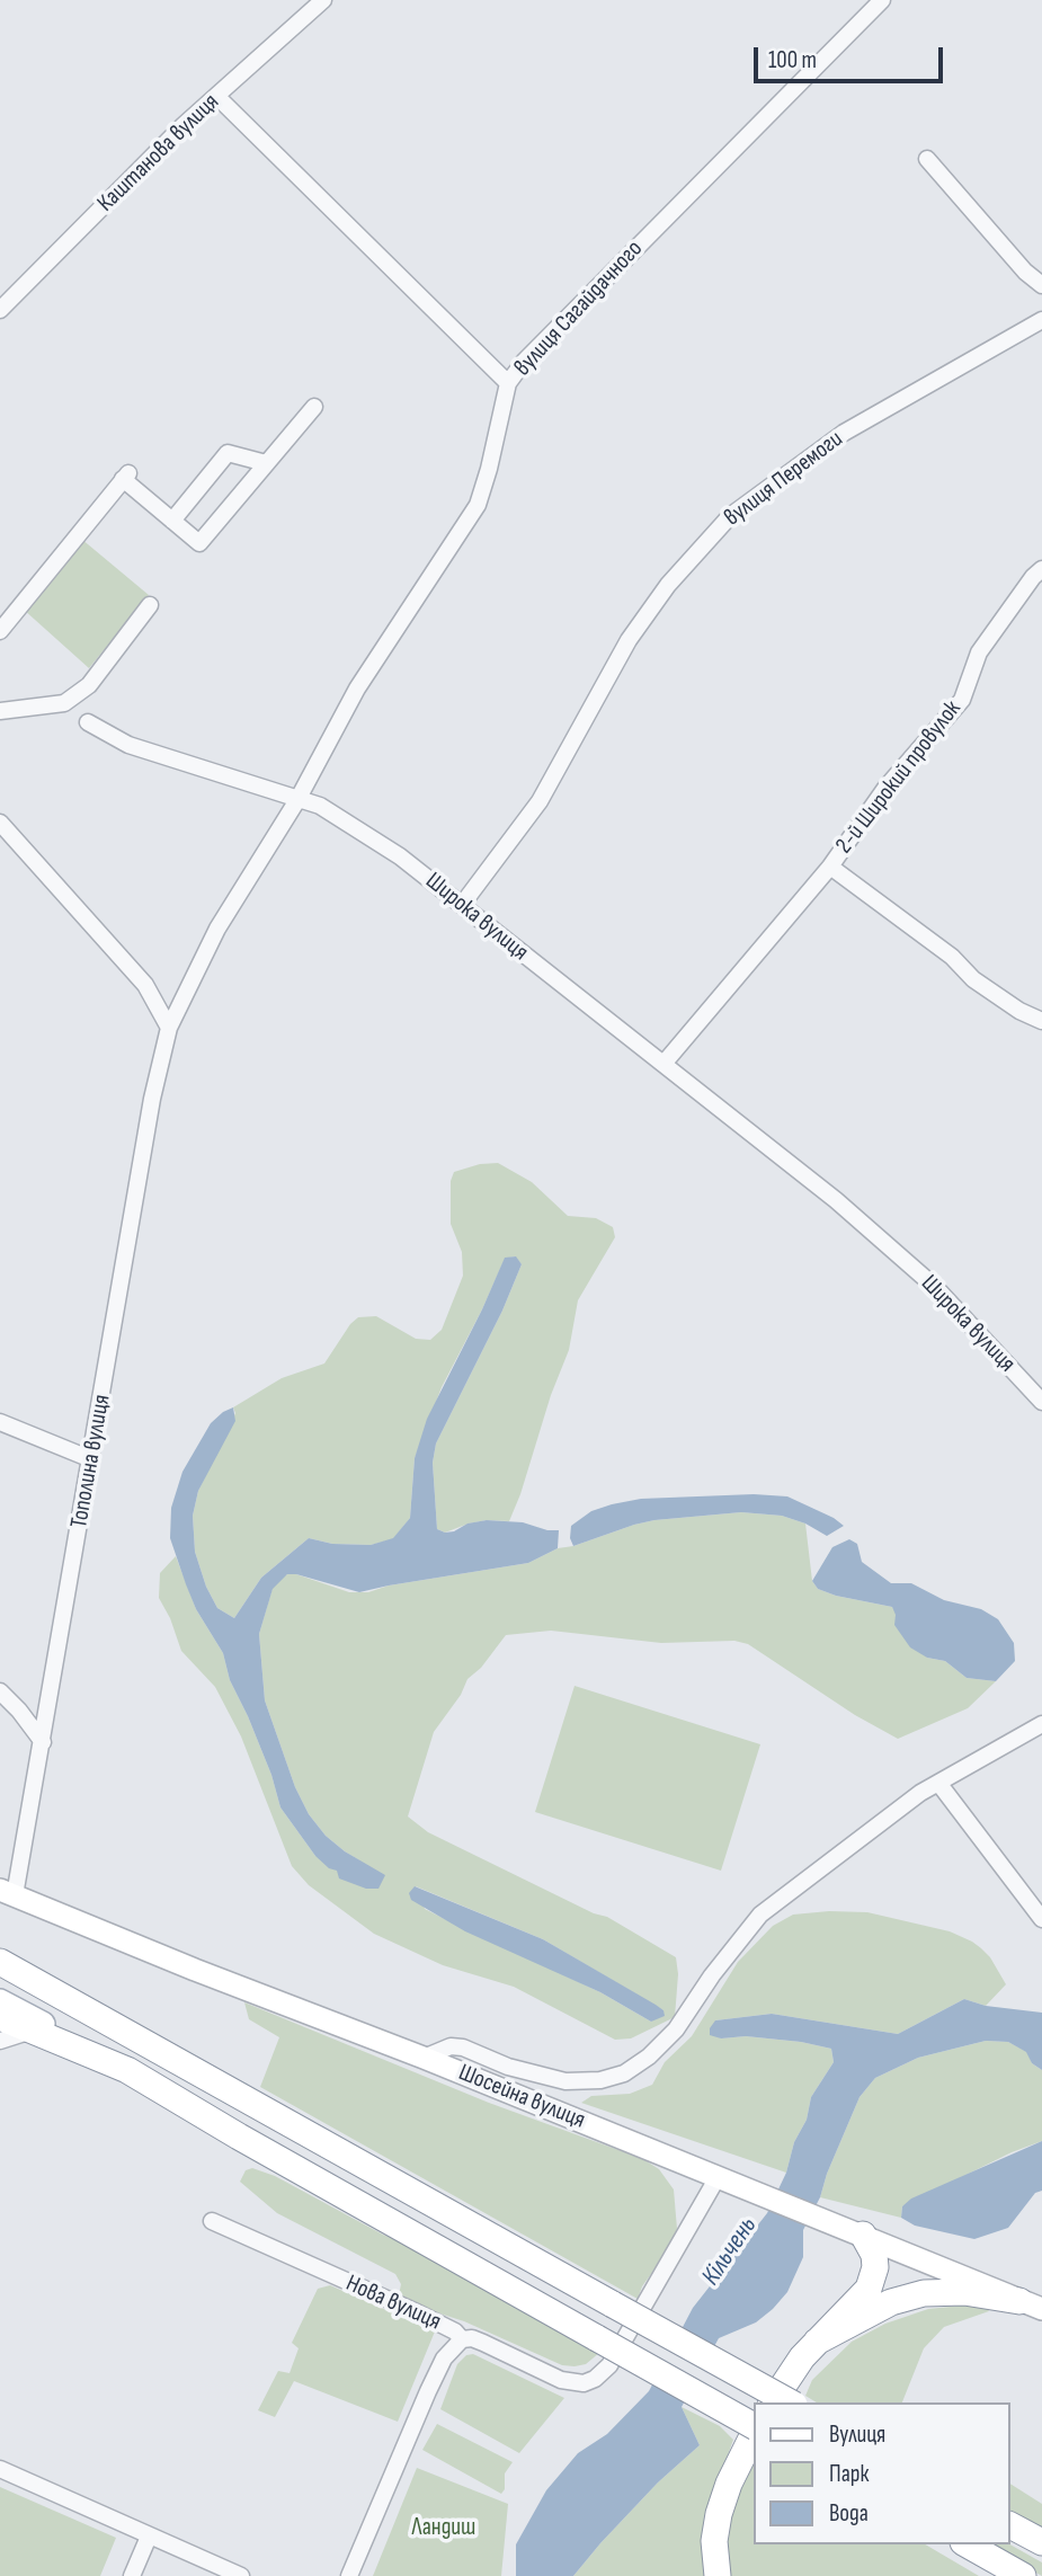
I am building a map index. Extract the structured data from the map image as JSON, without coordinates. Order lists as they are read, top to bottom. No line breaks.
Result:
{"streets":{"main road":["Шосейна вулиця"],"street":["Каштанова вулиця","вулиця Сагайдачного","вулиця Перемоги","2-й Широкий провулок","Широка вулиця","Тополина вулиця","Нова вулиця"]},"crossings":[["вулиця Сагайдачного","Широка вулиця"],["вулиця Перемоги","Широка вулиця"],["2-й Широкий провулок","Широка вулиця"],["Тополина вулиця","Шосейна вулиця"]],"water":["Кільчень"],"parks":["Ландиш"],"legend":["Вулиця","Парк","Вода"],"scale_bar":"100 m"}
